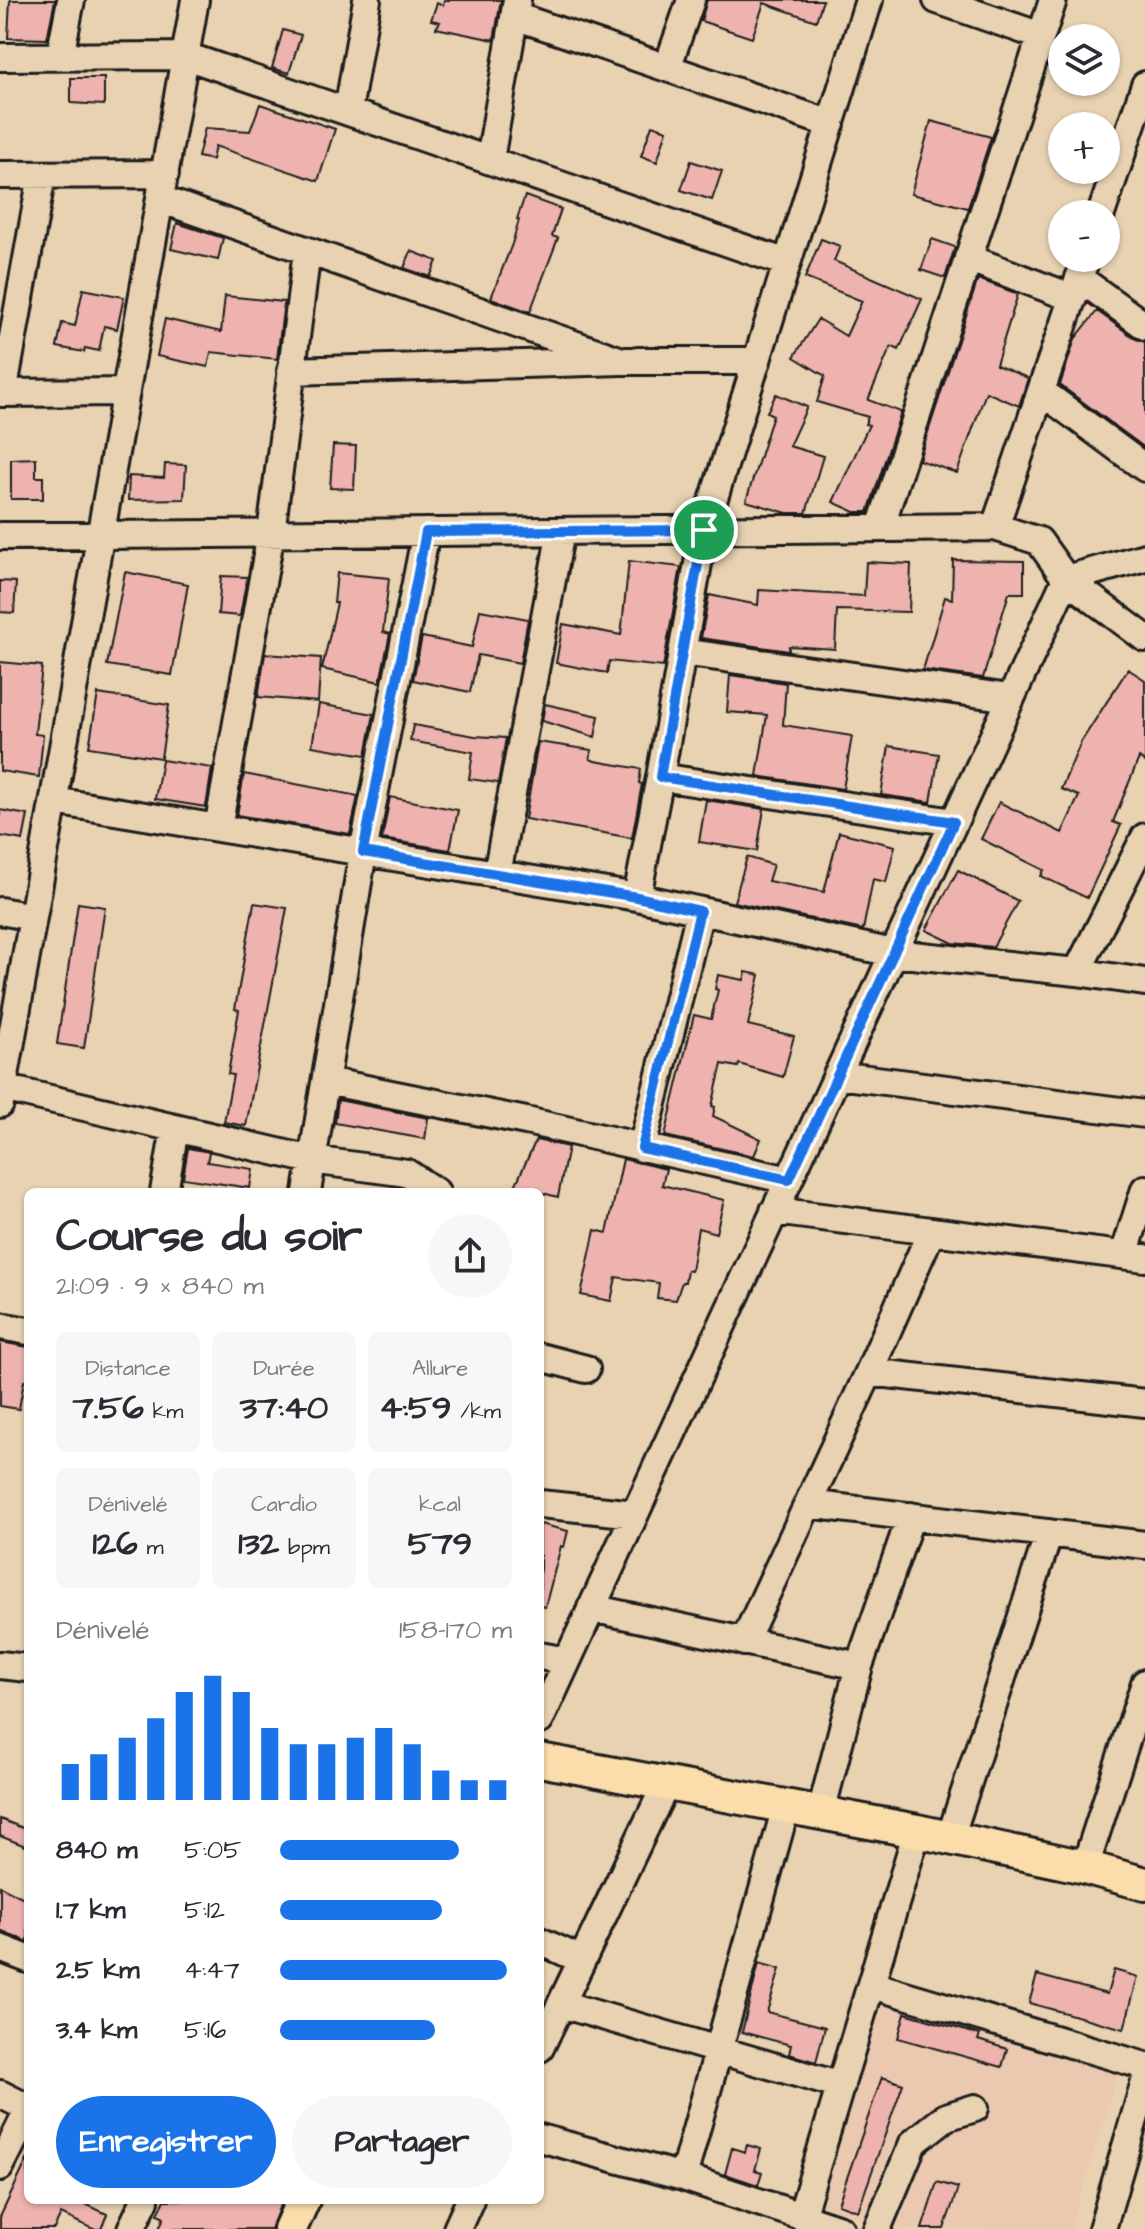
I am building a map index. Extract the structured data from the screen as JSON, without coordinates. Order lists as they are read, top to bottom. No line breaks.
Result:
{"page":{"map_buttons":["+","−"],"heading":["Course du soir","21:09 · 9 × 840 m"],"stats":[["Distance","7.56 km"],["Durée","37:40"],["Allure","4:59 /km"],["Dénivelé","126 m"],["Cardio","132 bpm"],["kcal","579"]],"chart":["Dénivelé","158–170 m"],"list":[{"name":"840 m","note":"5:05"},{"name":"1.7 km","note":"5:12"},{"name":"2.5 km","note":"4:47"},{"name":"3.4 km","note":"5:16"}],"buttons":["Enregistrer","Partager"]}}
